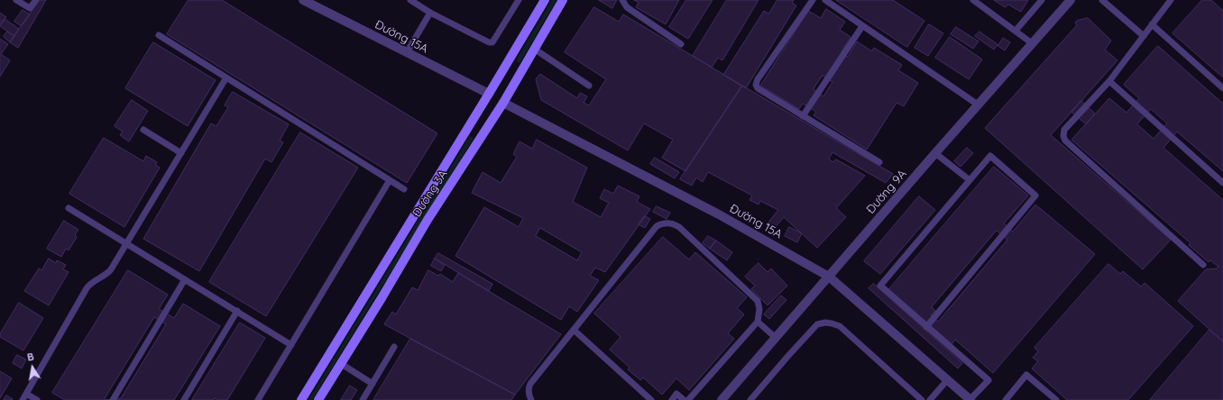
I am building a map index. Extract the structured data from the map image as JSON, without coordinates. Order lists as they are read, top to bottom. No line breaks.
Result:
{"streets":{"street":["Đường 15A","Đường 9A","Đường 3A"]},"crossings":[["Đường 15A","Đường 9A"],["Đường 15A","Đường 3A"]],"north":"top"}
